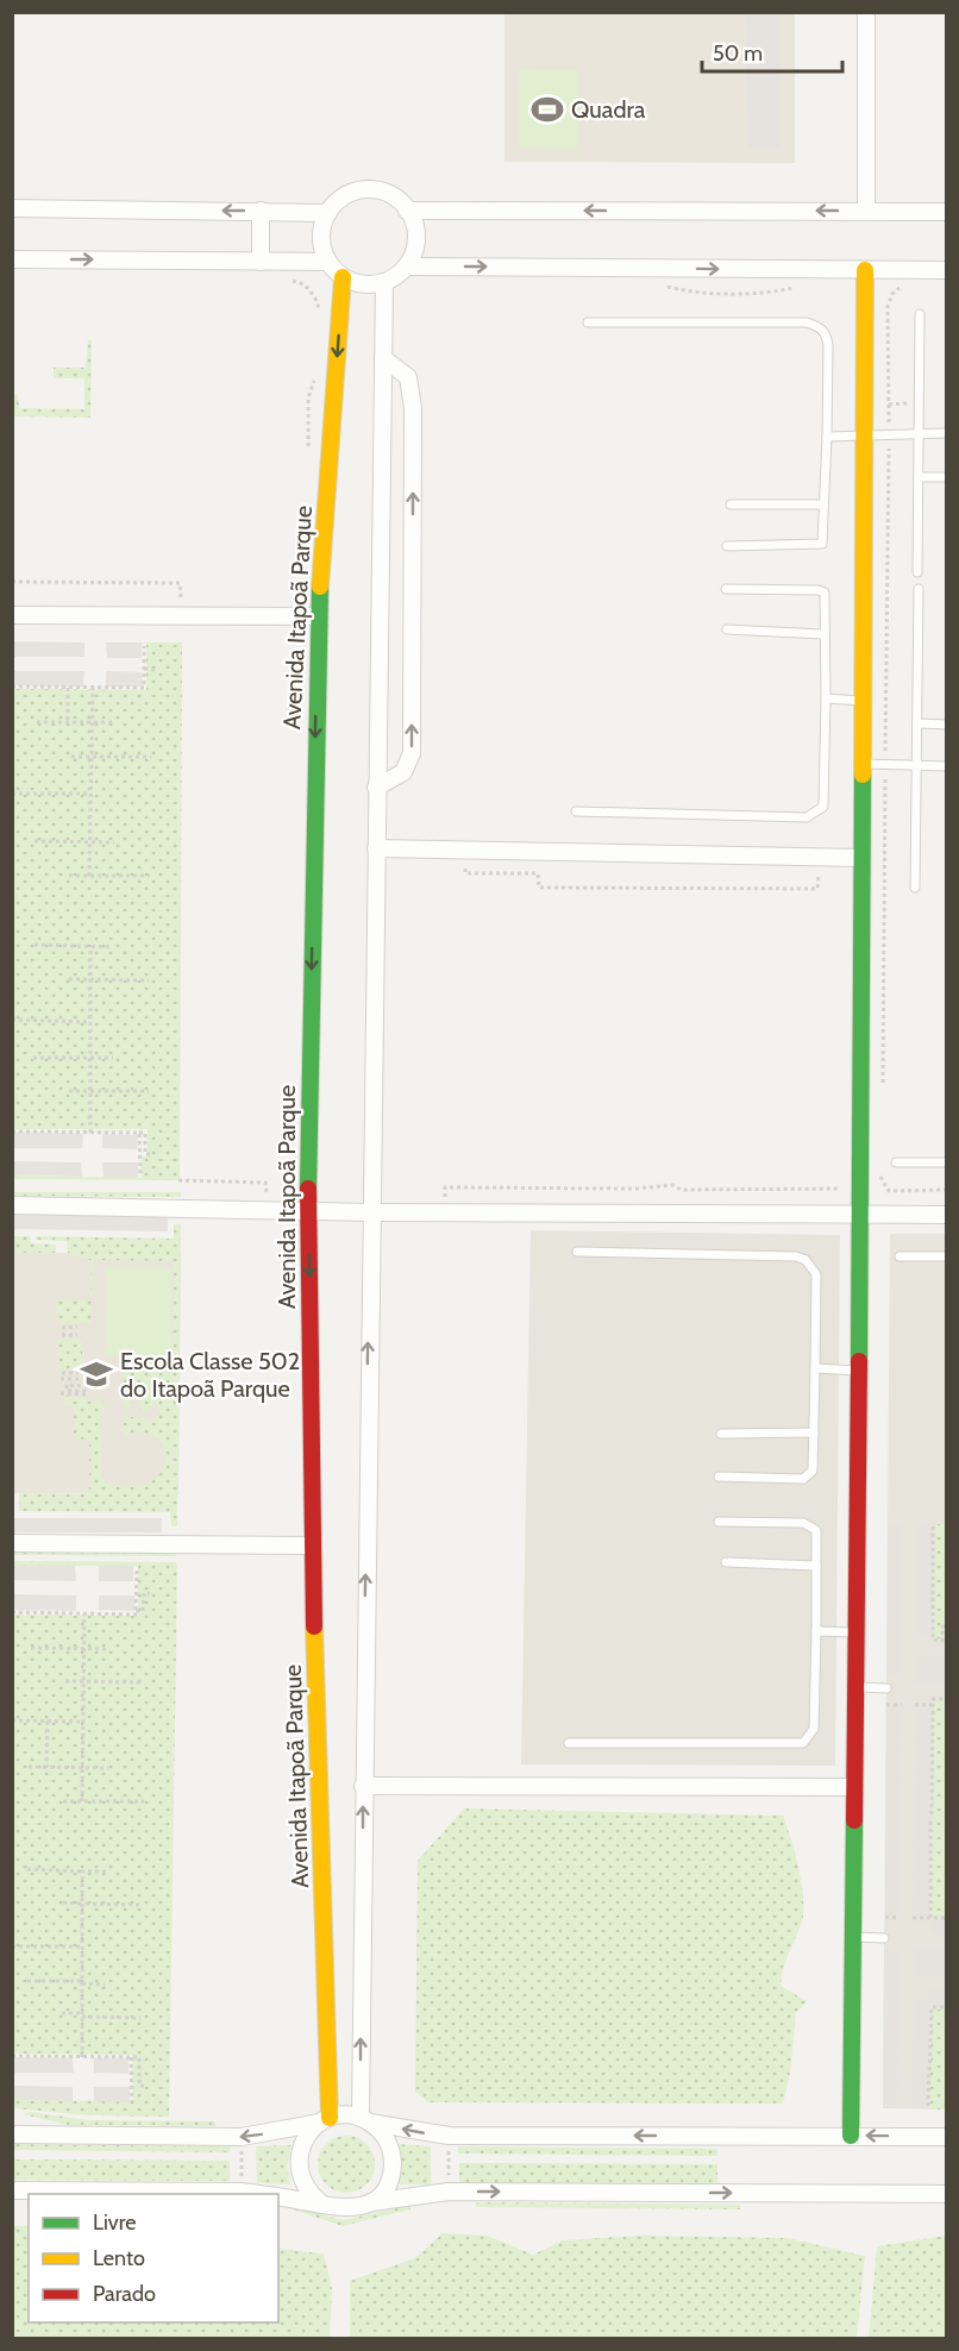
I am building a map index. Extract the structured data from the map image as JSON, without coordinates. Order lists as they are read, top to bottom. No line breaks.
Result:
{"streets":{"street":["Avenida Itapoã Parque"]},"places":{"sports":["Quadra"],"school or university":["Escola Classe 502 do Itapoã Parque"]},"legend":["Livre","Lento","Parado"],"scale_bar":"50 m"}
